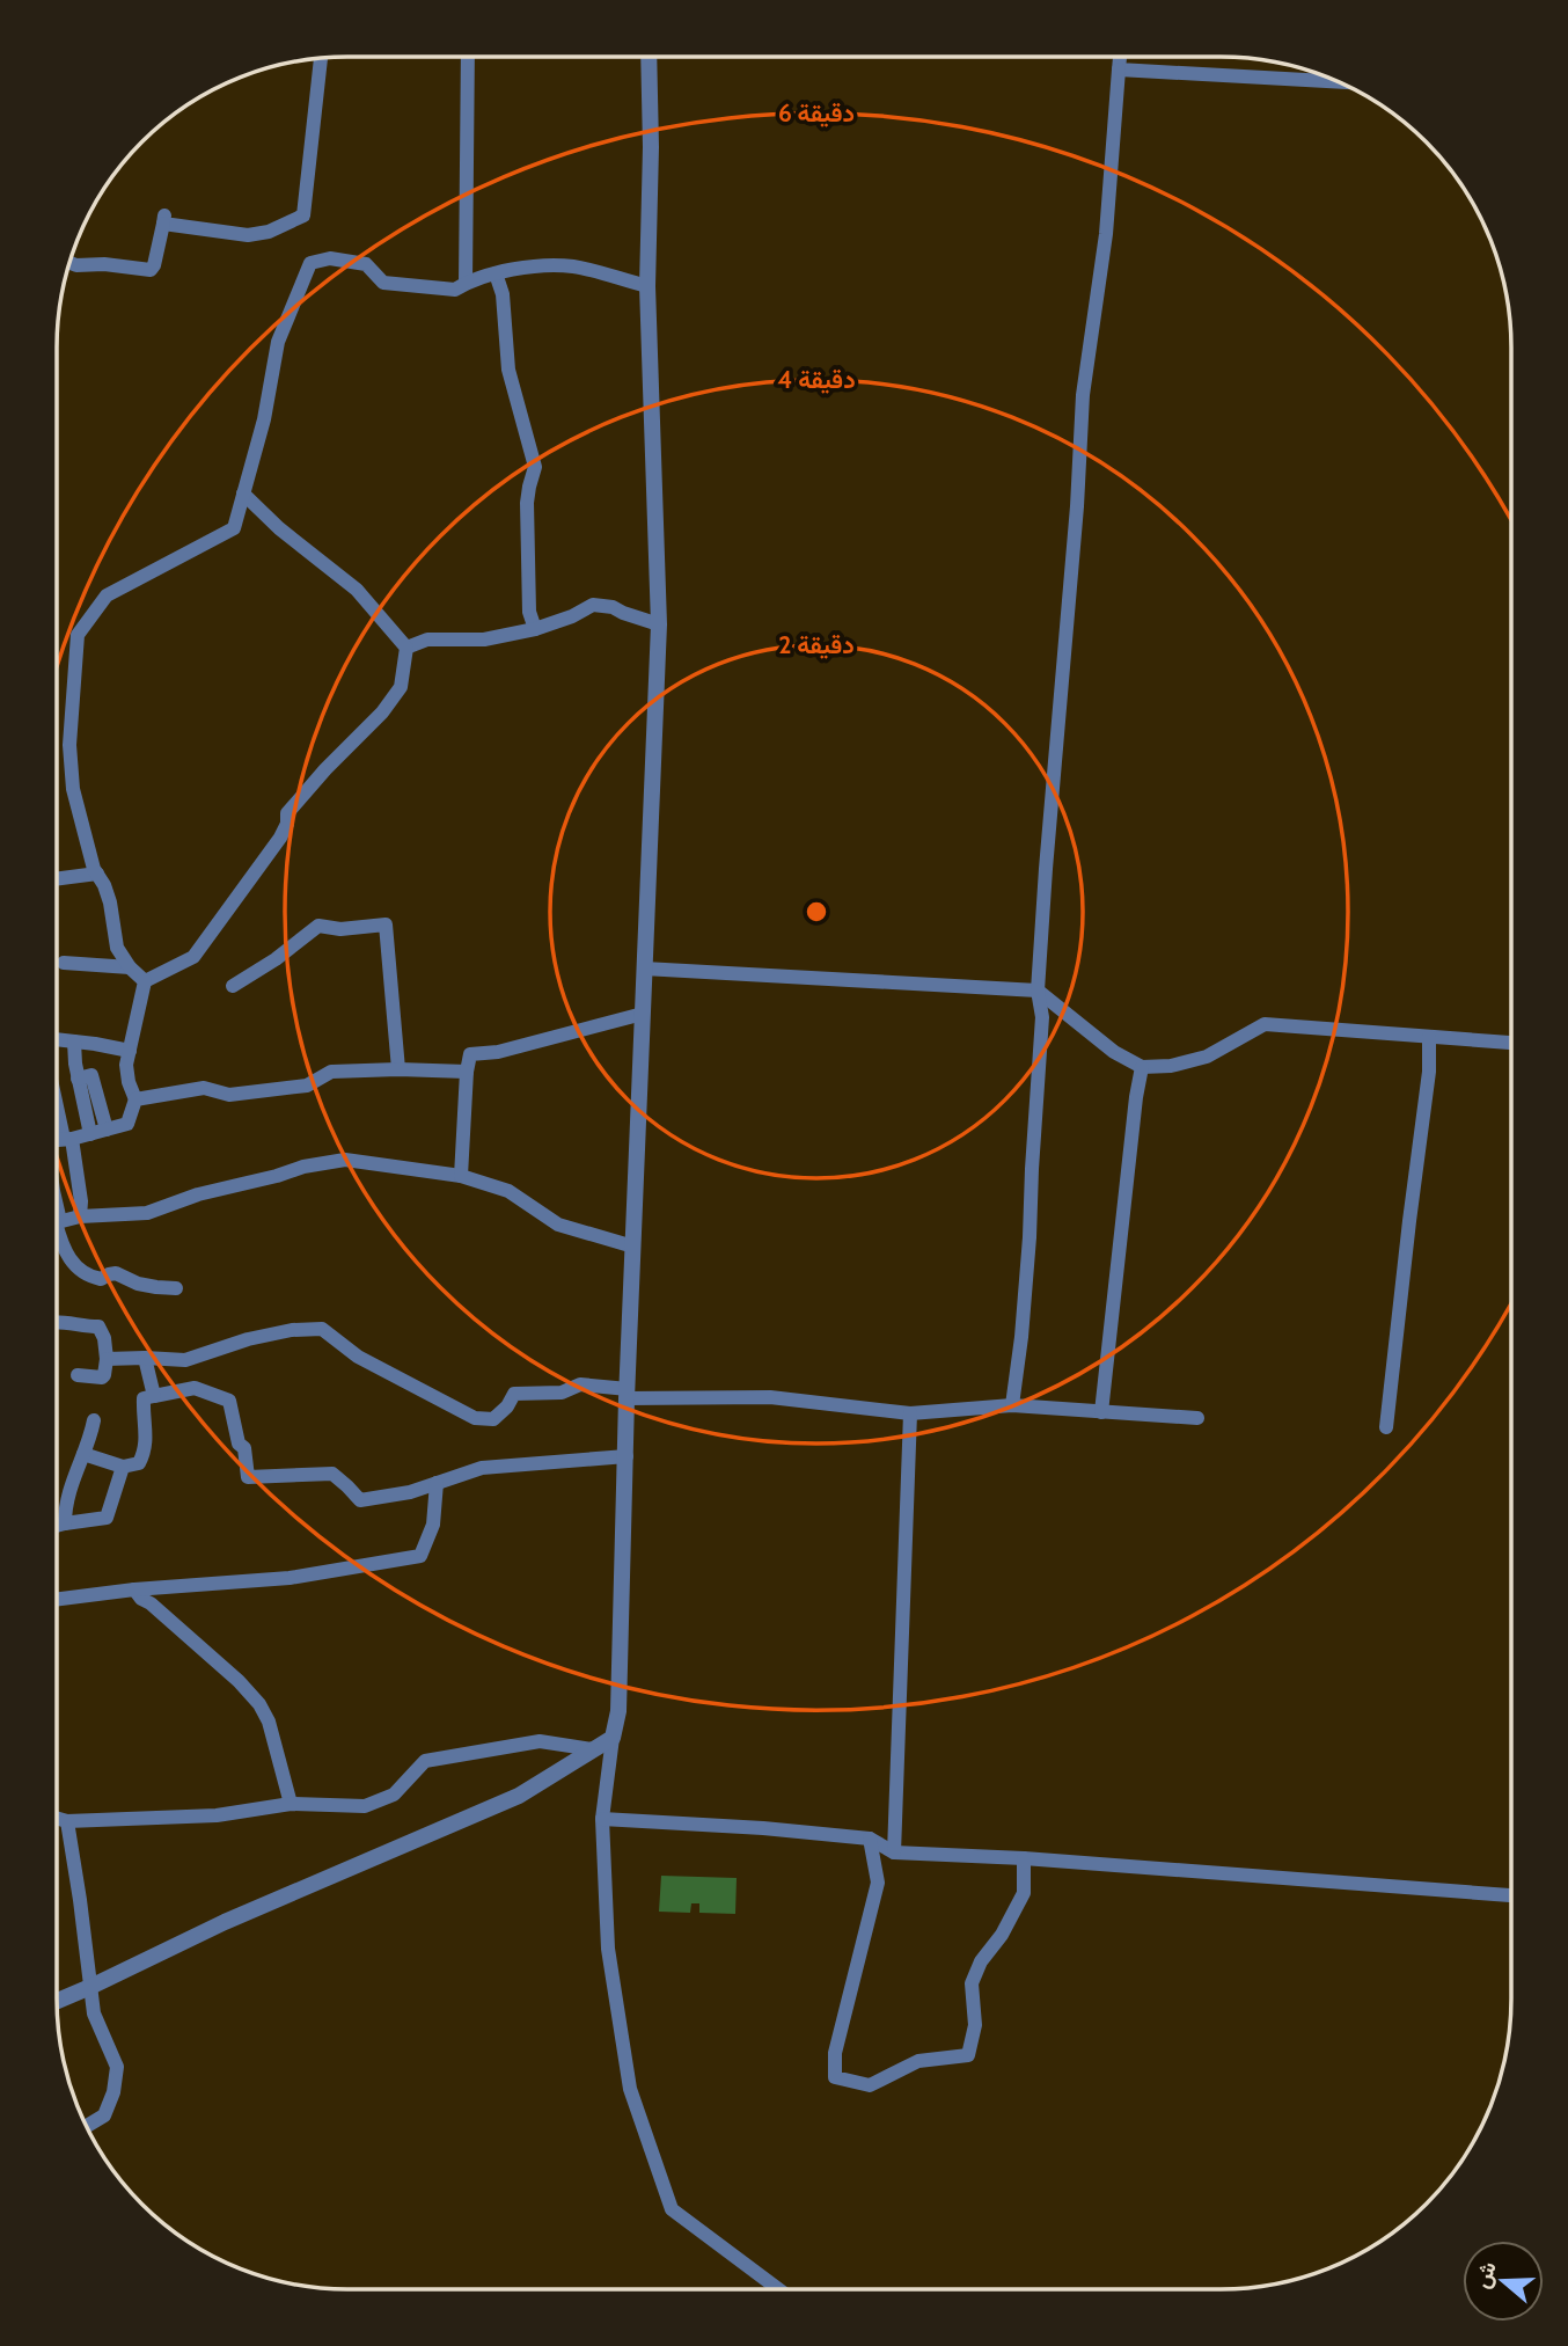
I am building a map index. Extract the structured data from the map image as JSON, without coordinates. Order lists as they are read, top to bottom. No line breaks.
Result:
{"north":"left","rings":["6 دقيقة","4 دقيقة","2 دقيقة"]}
